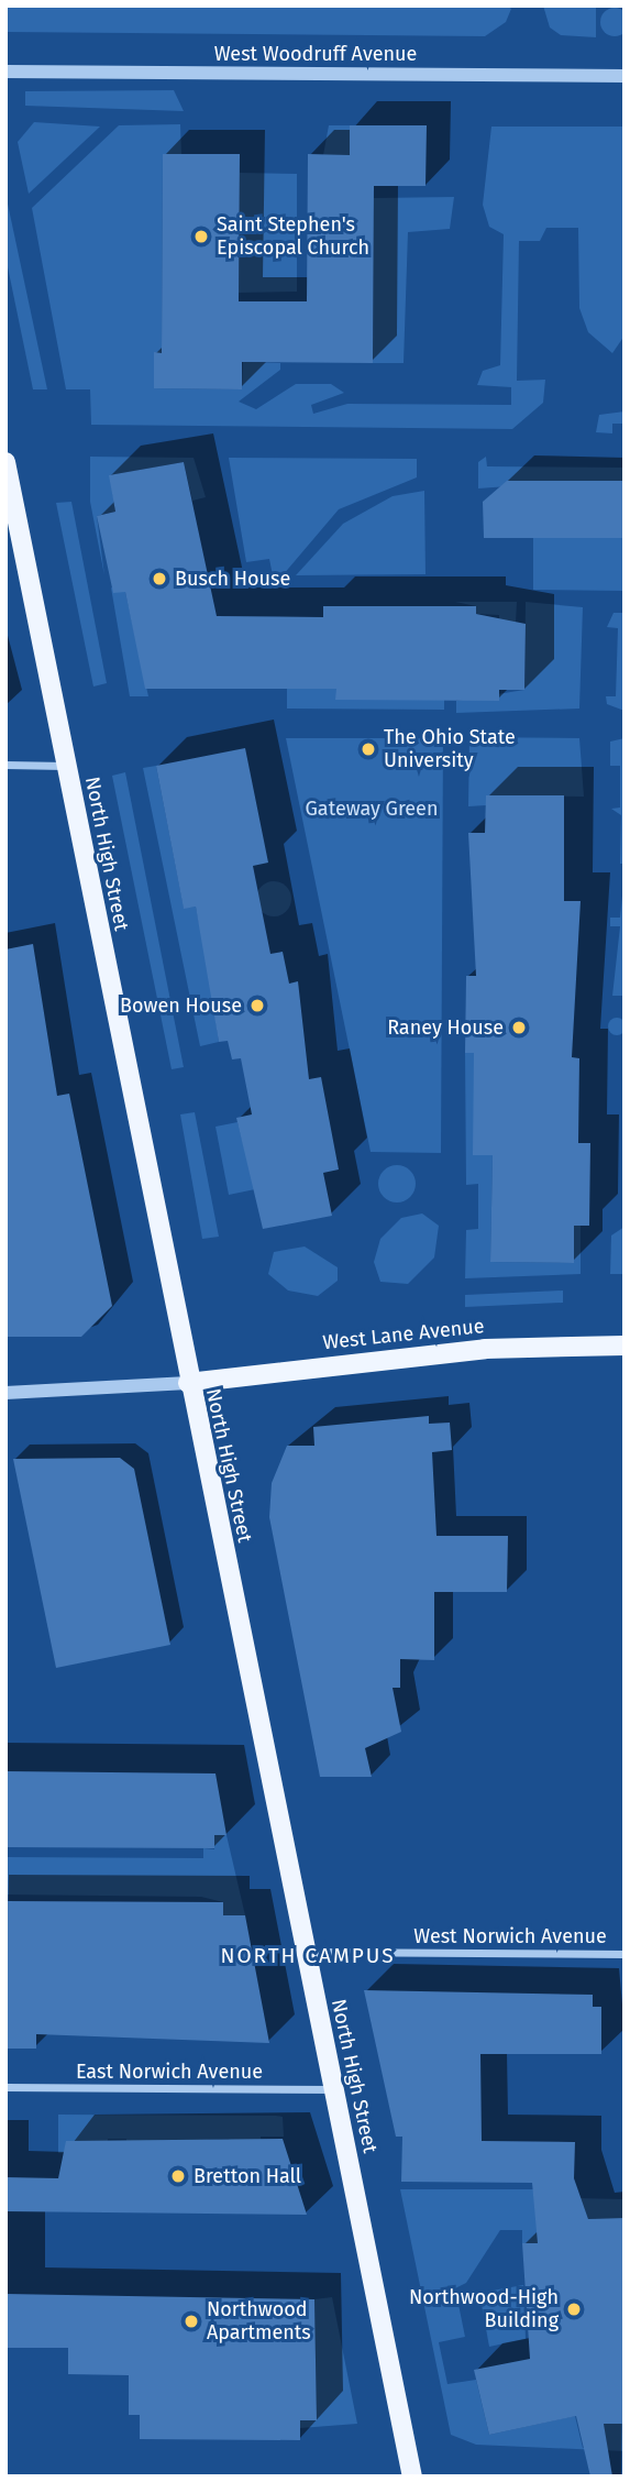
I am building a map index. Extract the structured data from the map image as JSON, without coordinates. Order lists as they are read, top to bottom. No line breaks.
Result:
{"streets":{"main road":["North High Street","West Lane Avenue"],"street":["West Woodruff Avenue","West Norwich Avenue","East Norwich Avenue"]},"crossings":[["North High Street","West Lane Avenue"],["North High Street","West Norwich Avenue"],["North High Street","East Norwich Avenue"]],"districts":["NORTH CAMPUS"],"parks":["Gateway Green"],"places":["Saint Stephen's Episcopal Church","Busch House","The Ohio State University","Bowen House","Raney House","Bretton Hall","Northwood-High Building","Northwood Apartments"]}
